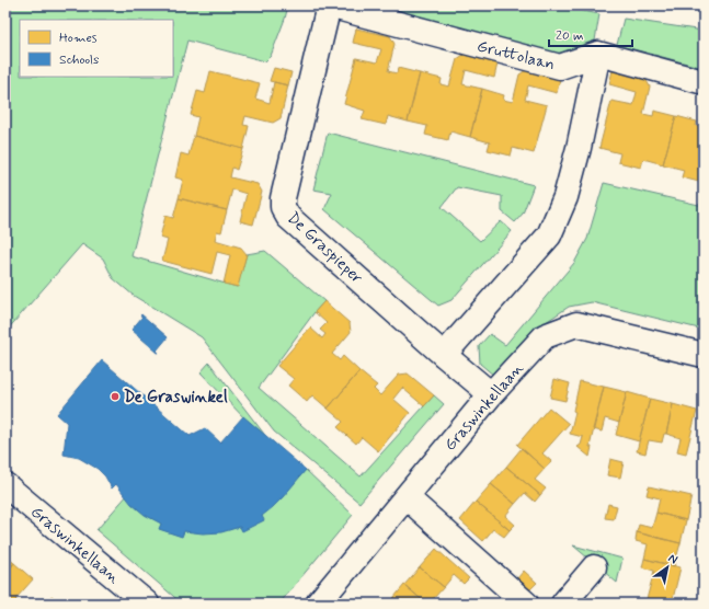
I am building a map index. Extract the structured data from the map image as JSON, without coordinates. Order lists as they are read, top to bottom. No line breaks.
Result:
{"streets":{"street":["Gruttolaan","De Graspieper","Graswinkellaan"]},"crossings":[["Gruttolaan","De Graspieper"],["De Graspieper","Graswinkellaan"]],"places":["De Graswinkel"],"legend":["Homes","Schools"],"scale_bar":"20 m","north":"top right"}
